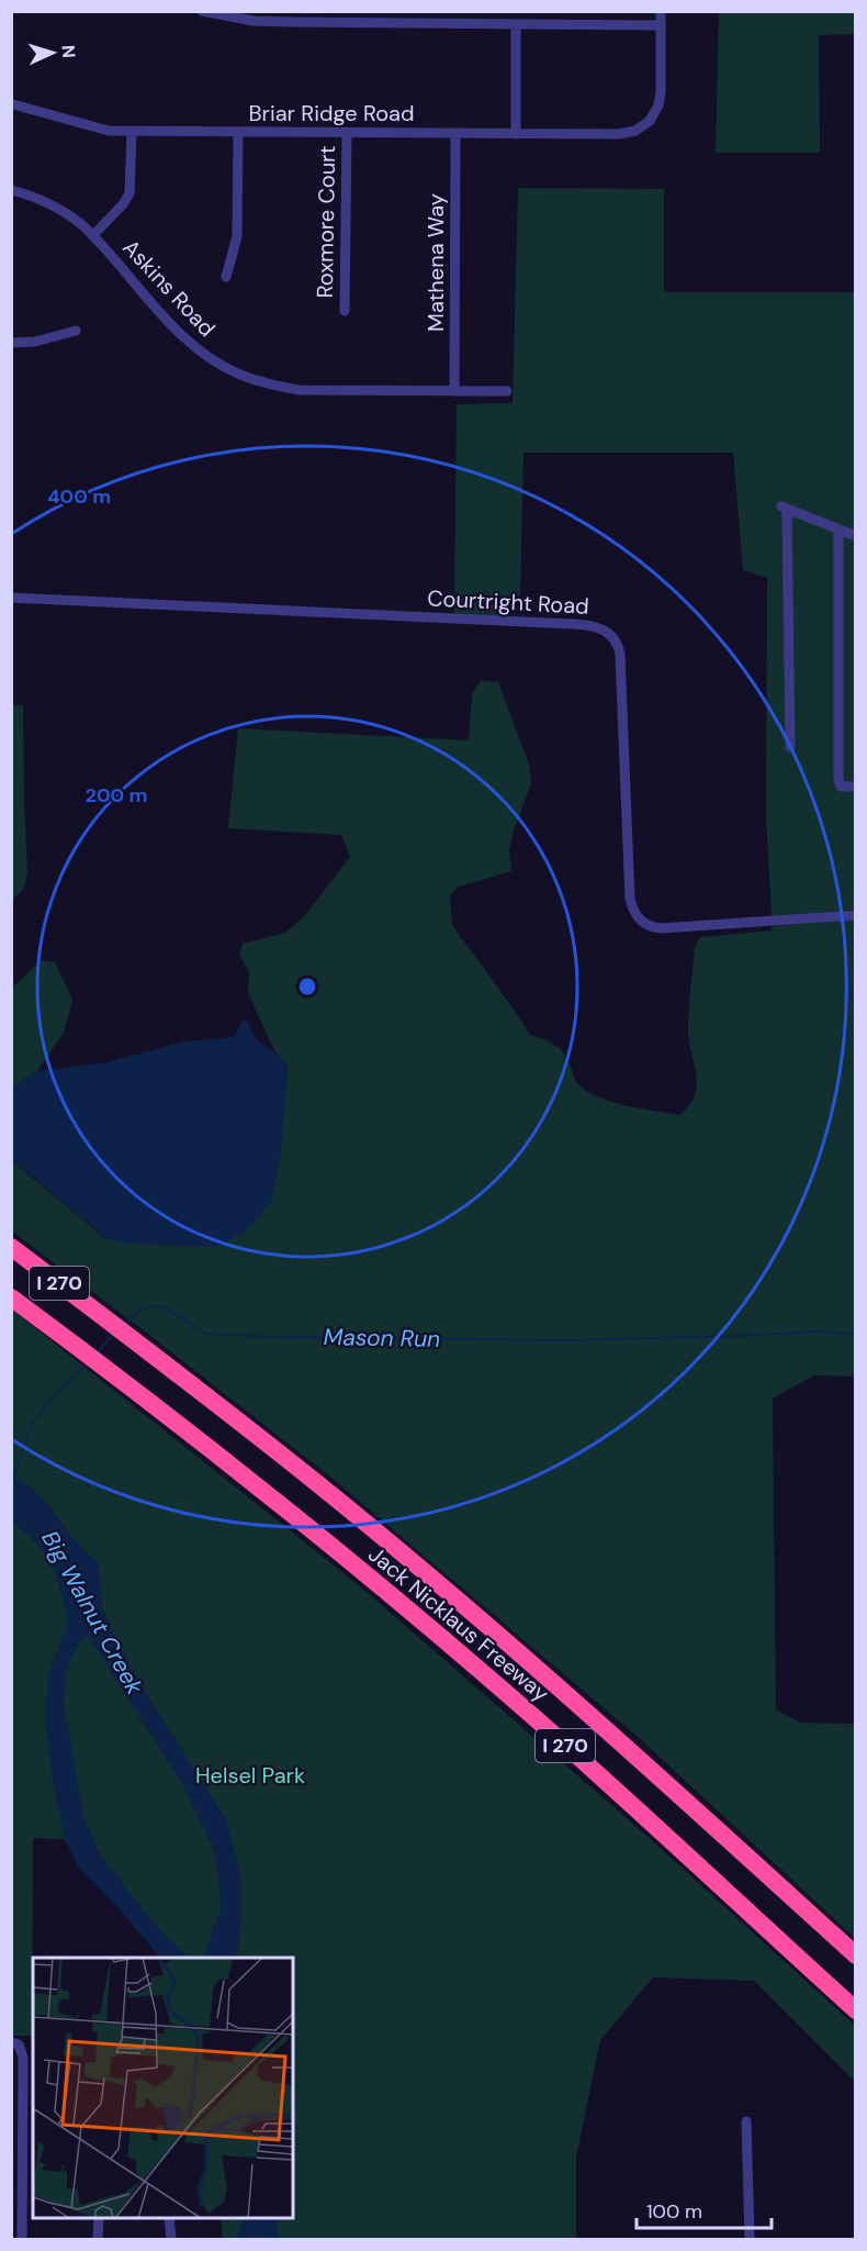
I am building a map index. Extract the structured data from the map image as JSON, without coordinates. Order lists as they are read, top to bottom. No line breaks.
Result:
{"streets":{"highway":["I 270","Jack Nicklaus Freeway"],"street":["Briar Ridge Road","Roxmore Court","Mathena Way","Askins Road","Courtright Road"]},"crossings":[["Briar Ridge Road","Roxmore Court"],["Briar Ridge Road","Mathena Way"],["Mathena Way","Askins Road"]],"water":["Mason Run","Big Walnut Creek"],"parks":["Helsel Park"],"scale_bar":"100 m","north":"right","rings":["400 m","200 m"]}
